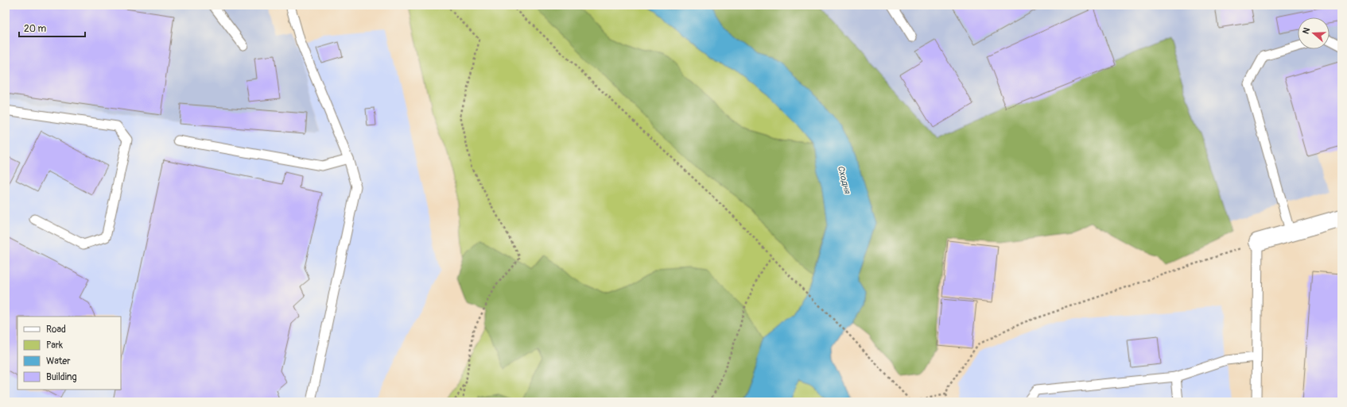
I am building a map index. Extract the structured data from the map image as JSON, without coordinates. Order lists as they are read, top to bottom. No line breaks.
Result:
{"water":["Сходня"],"legend":["Road","Park","Water","Building"],"scale_bar":"20 m","north":"left"}
